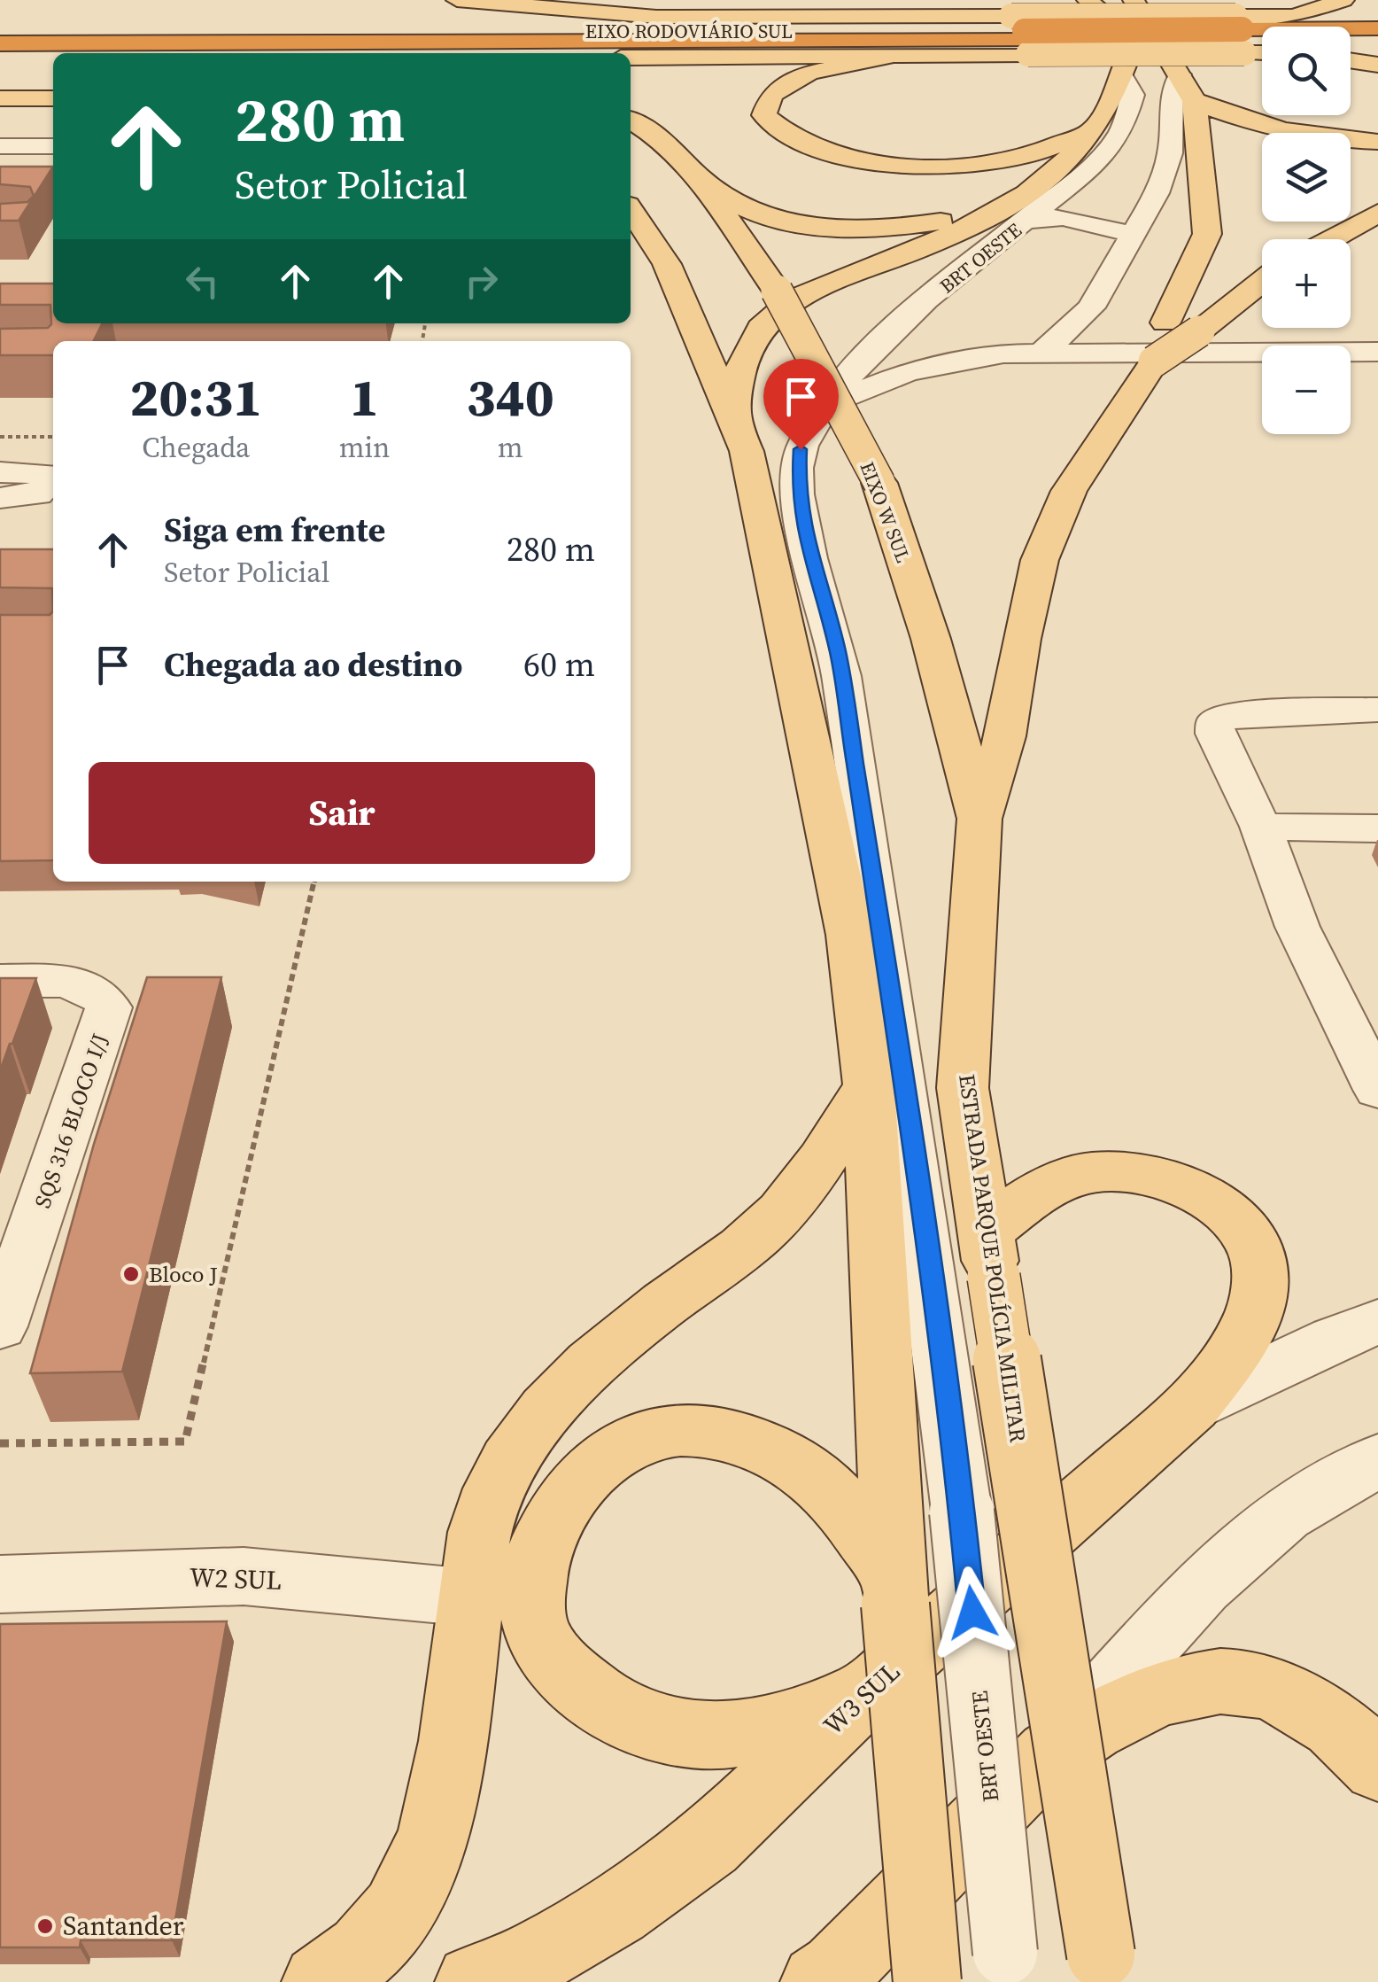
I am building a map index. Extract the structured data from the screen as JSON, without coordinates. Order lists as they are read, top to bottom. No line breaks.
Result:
{"streets":{"highway":["EIXO RODOVIÁRIO SUL"],"main road":["EIXO W SUL","ESTRADA PARQUE POLÍCIA MILITAR","W3 SUL"],"street":["BRT OESTE","SQS 316 BLOCO I/J","W2 SUL"]},"crossings":[["EIXO W SUL","ESTRADA PARQUE POLÍCIA MILITAR"]],"places":["Bloco J","Santander"],"page":{"map_buttons":["+","−"],"turn":["280 m","Setor Policial"],"eta":["20:31","Chegada","1","min","340","m"],"list":[{"name":"Siga em frente","note":"Setor Policial","value":"280 m"},{"name":"Chegada ao destino","value":"60 m"}],"buttons":"Sair"}}
